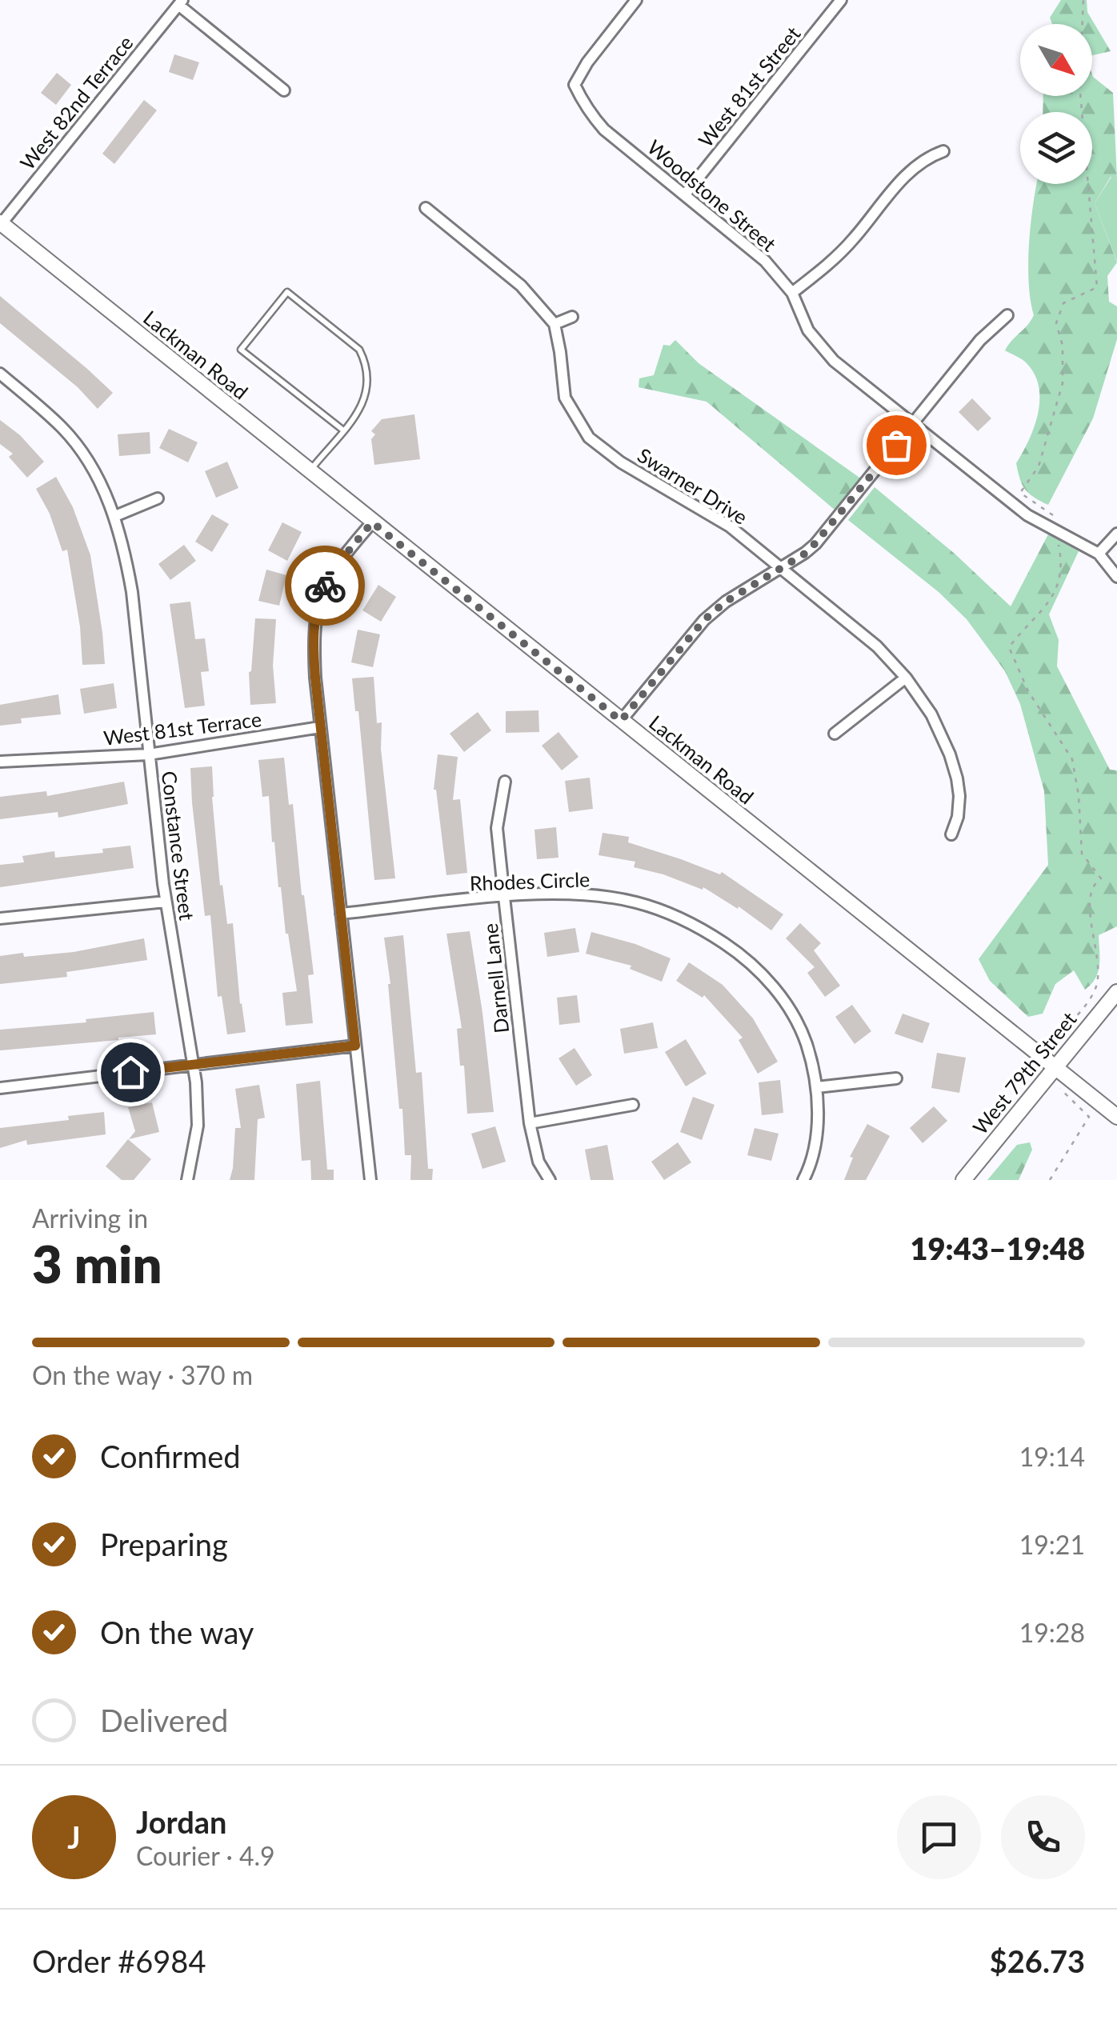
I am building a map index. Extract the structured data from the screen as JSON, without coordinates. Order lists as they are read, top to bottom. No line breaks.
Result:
{"streets":{"main road":["Lackman Road","West 79th Street"],"street":["West 81st Street","West 82nd Terrace","Woodstone Street","Swarner Drive","West 81st Terrace","Constance Street","Rhodes Circle","Darnell Lane"]},"crossings":[["West 81st Street","Woodstone Street"],["West 82nd Terrace","Lackman Road"],["Lackman Road","West 79th Street"],["West 81st Terrace","Constance Street"],["Rhodes Circle","Darnell Lane"]],"north":"bottom right","page":{"heading":["3 min","Arriving in","19:43–19:48"],"panel":["Jordan","Courier · 4.9","Order #6984","$26.73"],"bar":"On the way · 370 m","list":[["Confirmed","19:14"],["Preparing","19:21"],["On the way","19:28"],"Delivered"],"round":"J"}}
